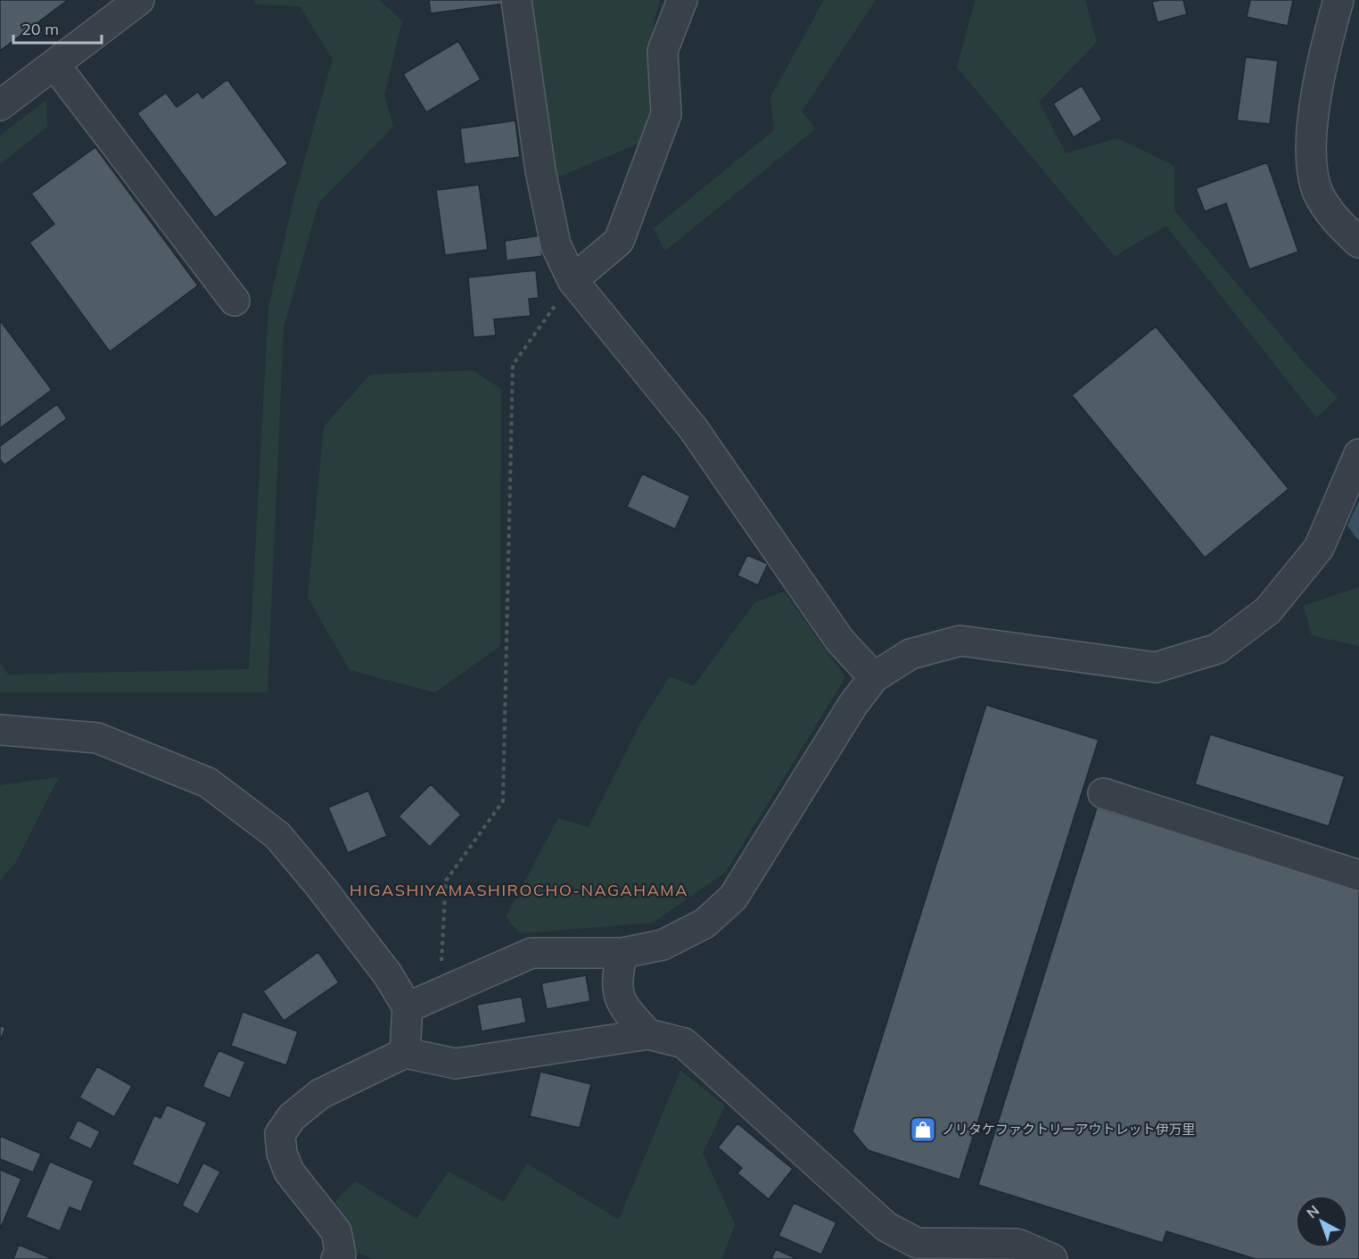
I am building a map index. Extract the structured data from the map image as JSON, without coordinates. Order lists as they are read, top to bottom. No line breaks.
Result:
{"districts":["HIGASHIYAMASHIROCHO-NAGAHAMA"],"places":{"shop":["ノリタケファクトリーアウトレット伊万里"]},"scale_bar":"20 m","north":"top left"}
